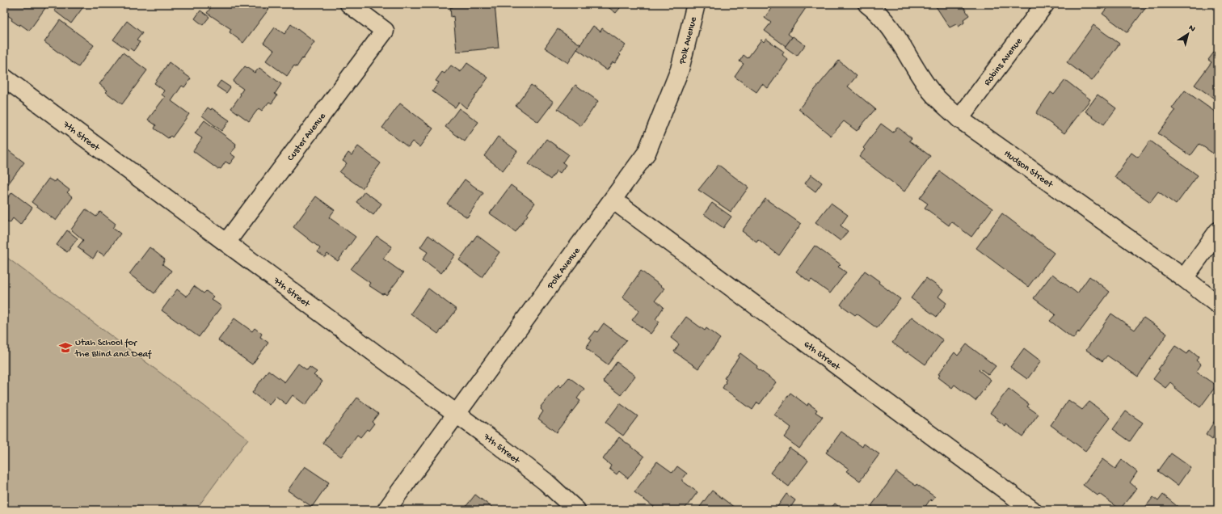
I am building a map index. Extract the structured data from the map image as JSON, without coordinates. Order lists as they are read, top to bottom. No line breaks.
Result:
{"streets":{"street":["Polk Avenue","Robins Avenue","7th Street","Custer Avenue","Hudson Street","6th Street"]},"crossings":[["Polk Avenue","7th Street"],["Polk Avenue","6th Street"],["Robins Avenue","Hudson Street"],["7th Street","Custer Avenue"]],"places":{"school or university":["Utah School for the Blind and Deaf"]},"north":"top right"}
